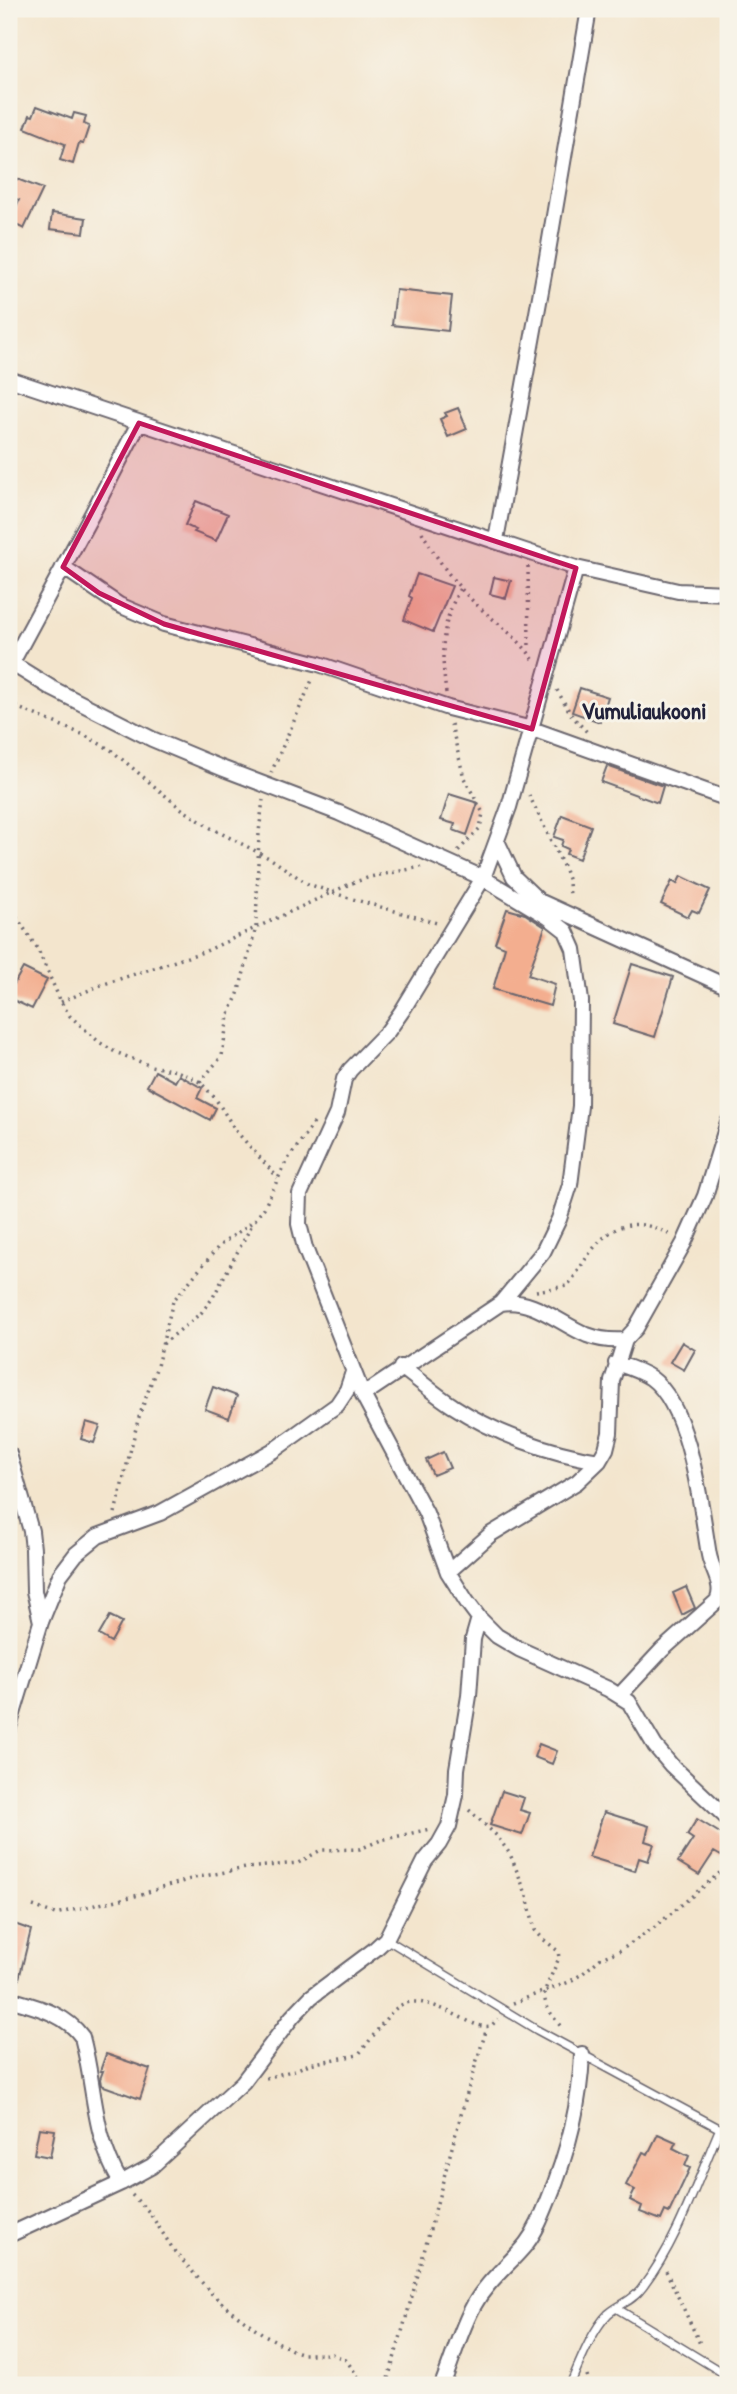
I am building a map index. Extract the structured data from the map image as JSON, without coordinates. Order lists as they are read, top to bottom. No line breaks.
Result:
{"districts":["Vumuliaukooni"]}
